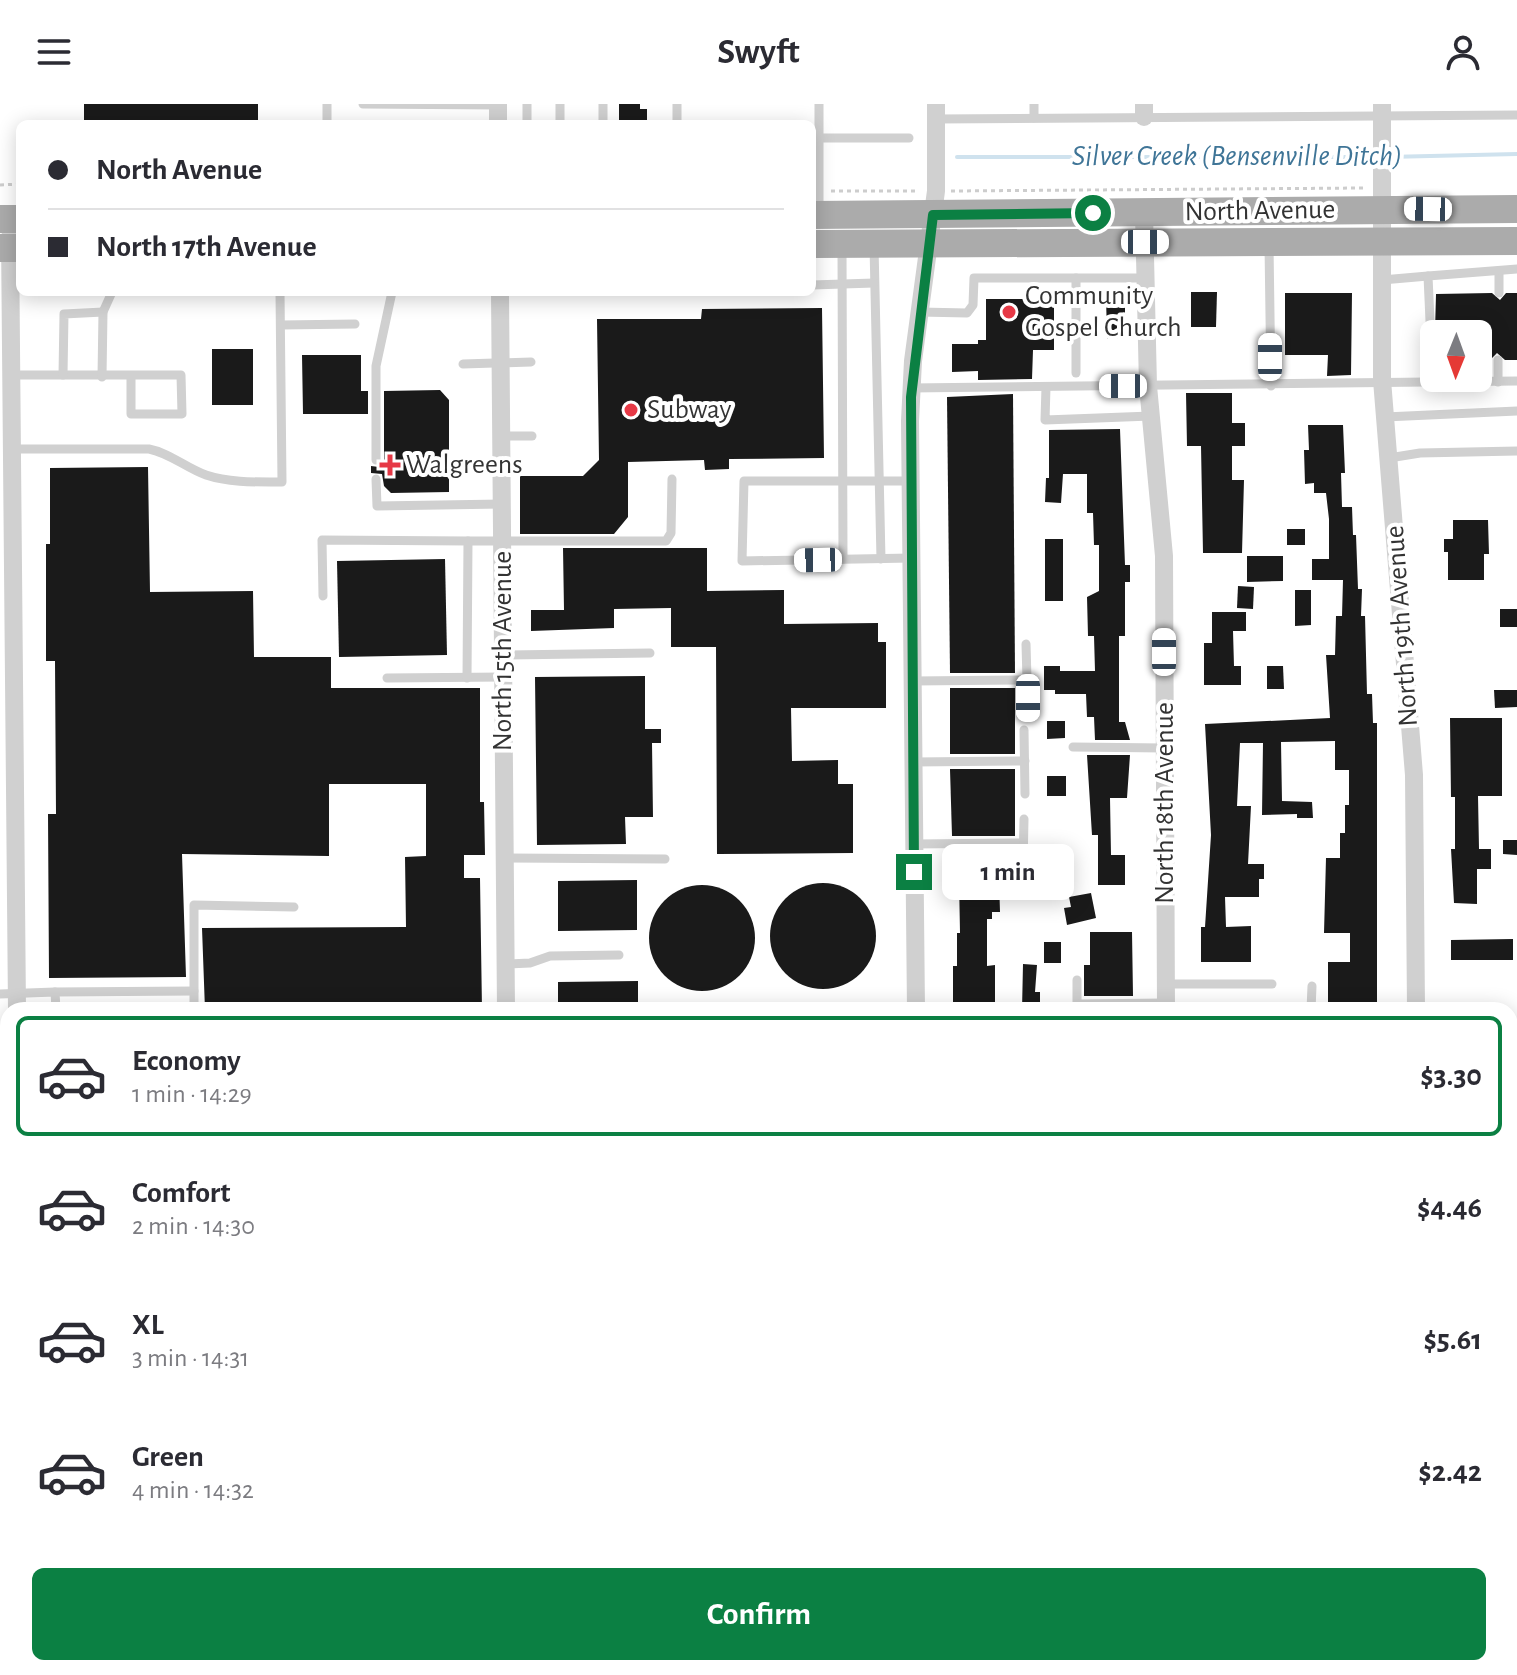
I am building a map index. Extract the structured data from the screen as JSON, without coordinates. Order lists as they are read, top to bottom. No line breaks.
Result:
{"streets":{"main road":["North Avenue"],"street":["North 19th Avenue","North 15th Avenue","North 18th Avenue"]},"crossings":[["North Avenue","North 19th Avenue"],["North Avenue","North 18th Avenue"]],"water":["Silver Creek (Bensenville Ditch)"],"places":{"other":["Community Gospel Church","Subway"],"health":["Walgreens"]},"north":"bottom","page":{"header":"Swyft","banner":["North Avenue","North 17th Avenue"],"bubble":"1 min","list":[{"name":"Economy","note":"1 min · 14:29","value":"$3.30"},{"name":"Comfort","note":"2 min · 14:30","value":"$4.46"},{"name":"XL","note":"3 min · 14:31","value":"$5.61"},{"name":"Green","note":"4 min · 14:32","value":"$2.42"}],"buttons":"Confirm"}}
